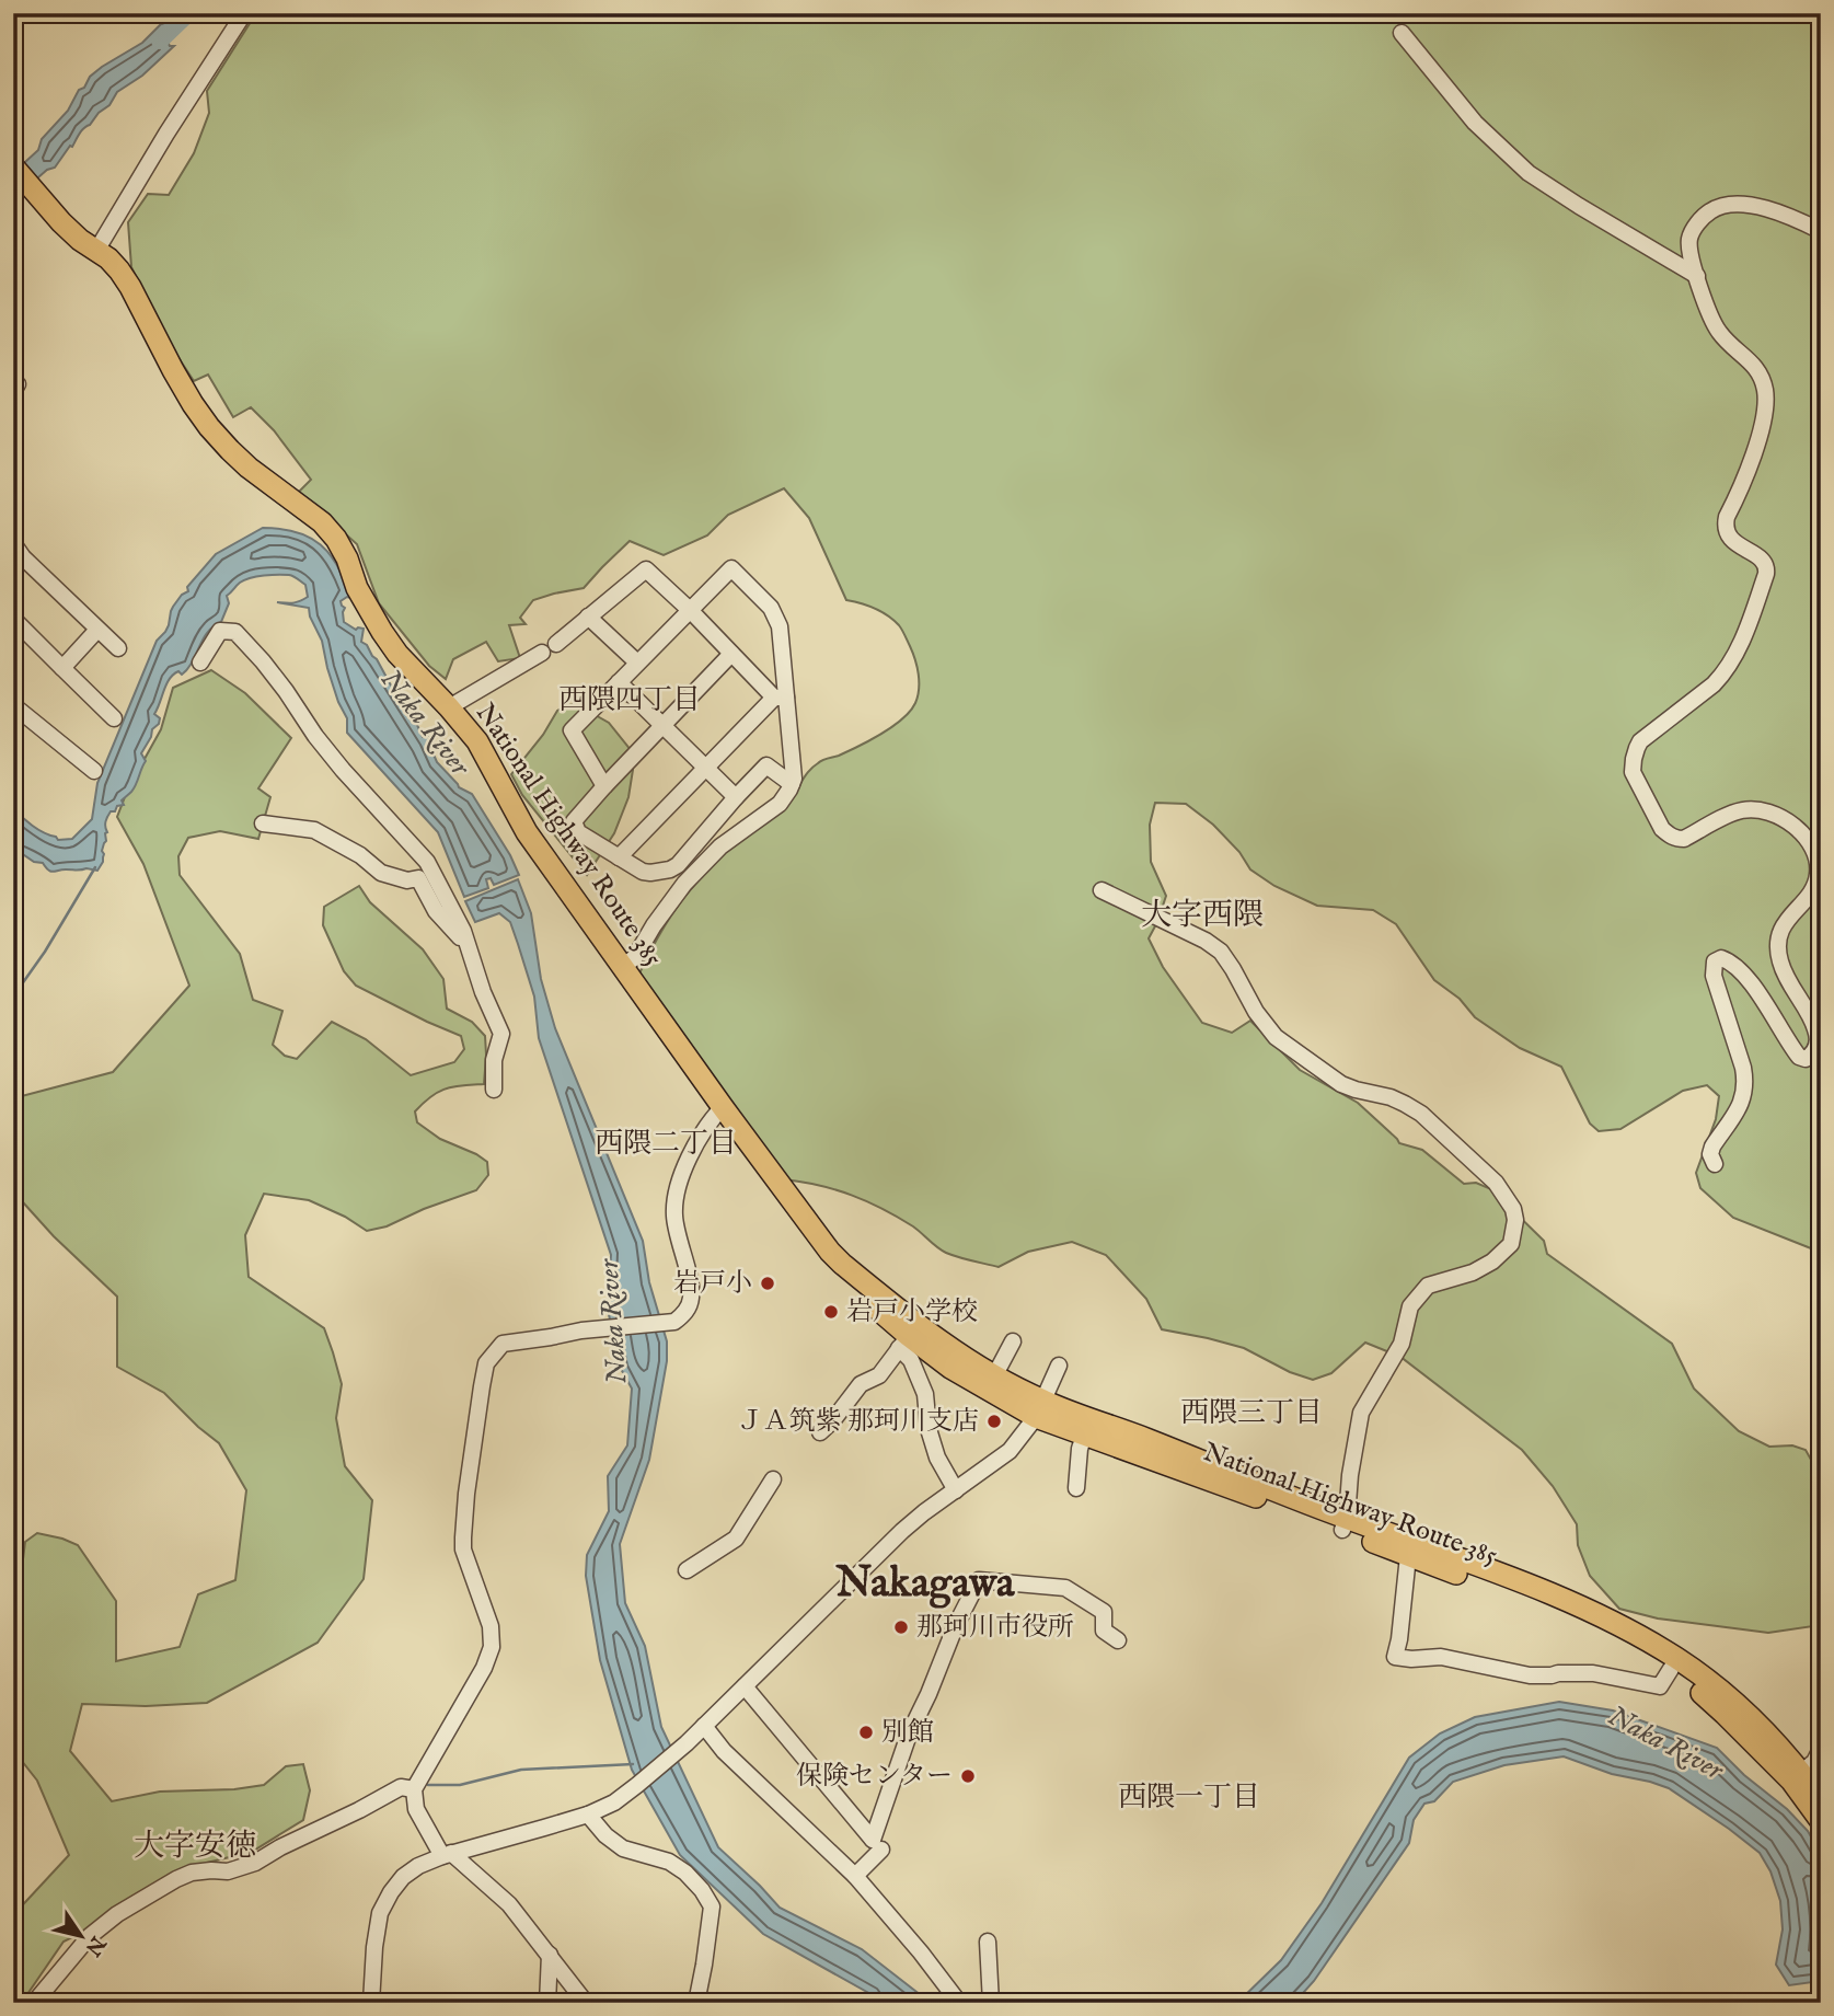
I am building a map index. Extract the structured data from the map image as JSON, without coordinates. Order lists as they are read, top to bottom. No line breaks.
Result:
{"streets":{"highway":["National Highway Route 385"]},"districts":["西隈四丁目","大字西隈","西隈二丁目","西隈三丁目","Nakagawa","西隈一丁目","大字安徳"],"water":["Naka River"],"places":["岩戸小","岩戸小学校","ＪＡ筑紫 那珂川支店","那珂川市役所","別館","保険センター"],"north":"bottom right"}
